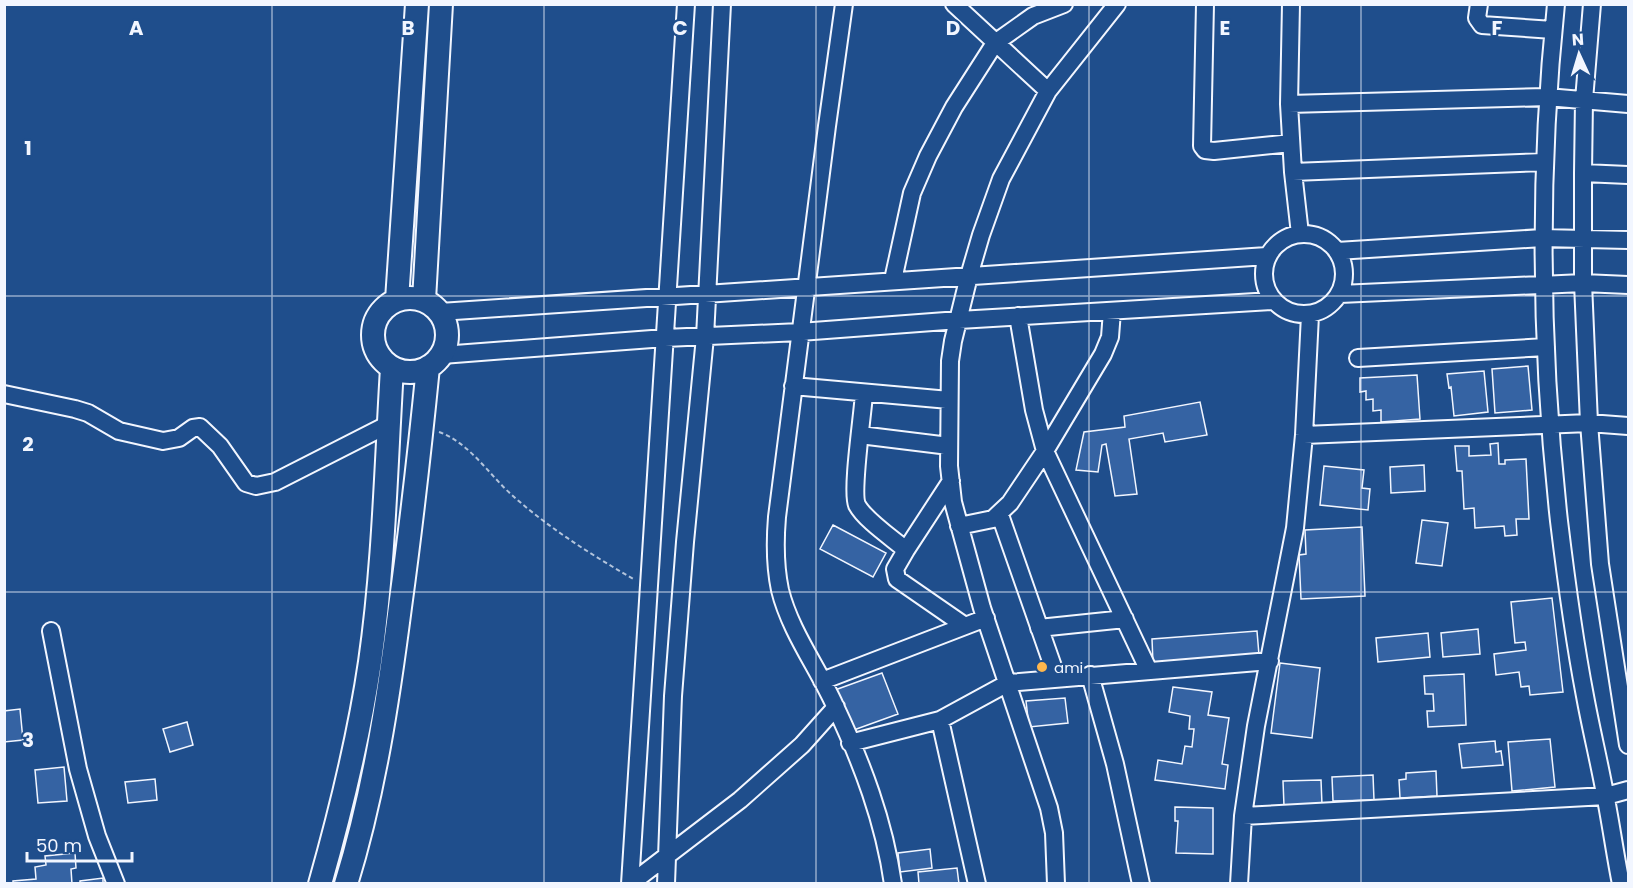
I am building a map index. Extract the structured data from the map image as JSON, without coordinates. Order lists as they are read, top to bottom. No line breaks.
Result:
{"places":["ami"],"scale_bar":"50 m","north":"top","grid":{"columns":["A","B","C","D","E","F"],"rows":["1","2","3"]}}
